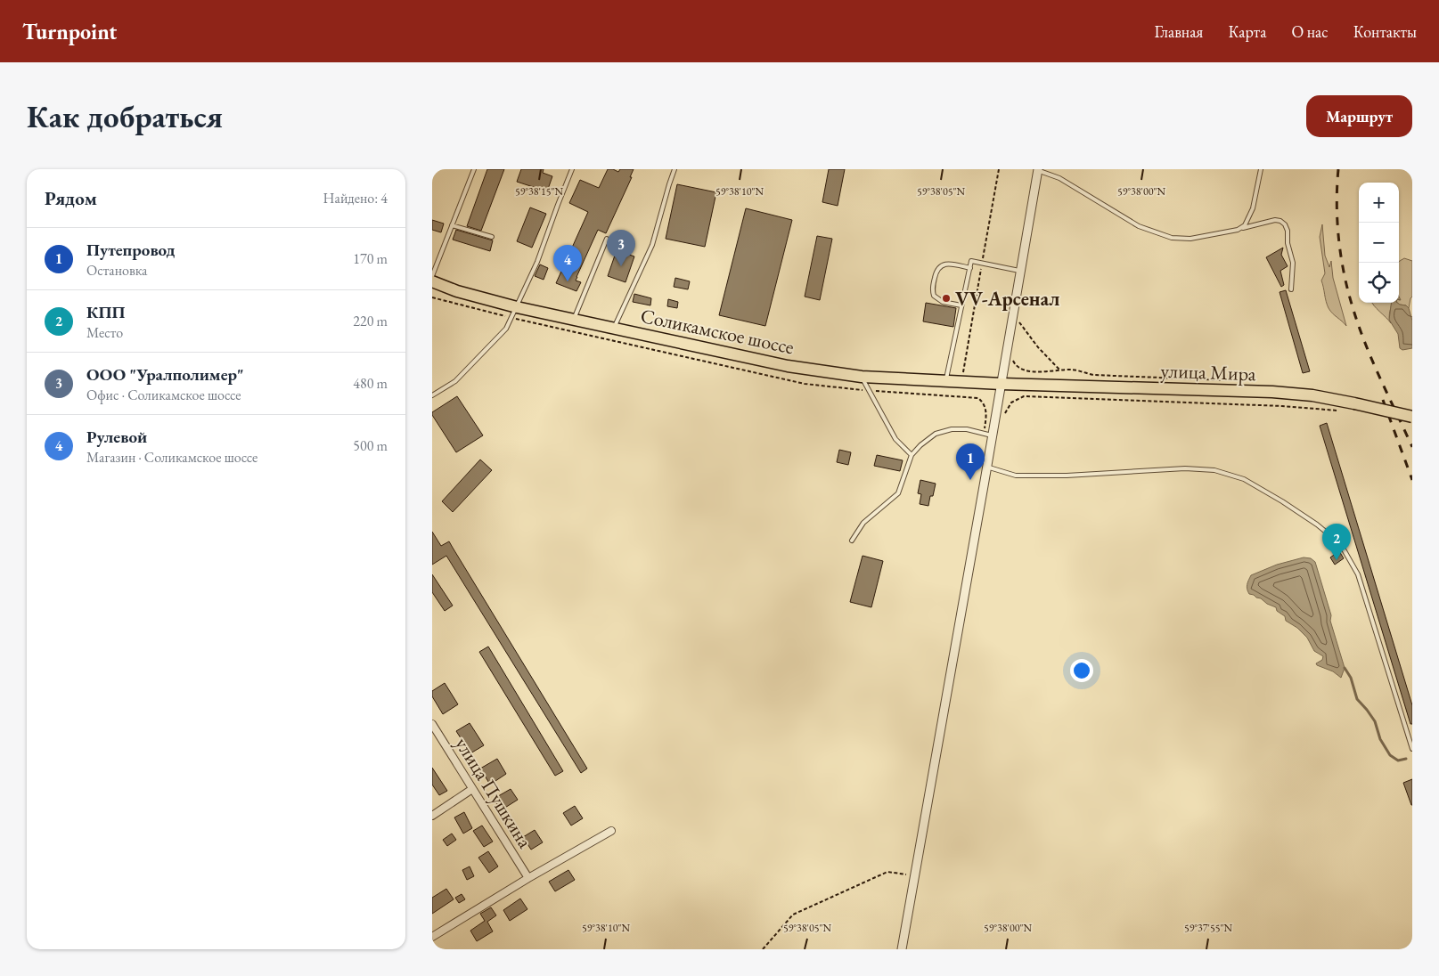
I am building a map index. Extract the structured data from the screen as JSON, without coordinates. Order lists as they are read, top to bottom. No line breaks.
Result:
{"streets":{"highway":["Соликамское шоссе","улица Мира"],"street":["улица Пушкина"]},"crossings":[["Соликамское шоссе","улица Мира"]],"places":["VV-Арсенал"],"page":{"header":"Turnpoint","nav":["Главная","Карта","О нас","Контакты"],"buttons":"Маршрут","title":"Как добраться","heading":["Рядом","Найдено: 4"],"map_buttons":["+","−"],"list":[{"mark":"1","name":"Путепровод","note":"Остановка","value":"170 m"},{"mark":"2","name":"КПП","note":"Место","value":"220 m"},{"mark":"3","name":"OOO \"Уралполимер\"","note":"Офис · Соликамское шоссе","value":"480 m"},{"mark":"4","name":"Рулевой","note":"Магазин · Соликамское шоссе","value":"500 m"}],"pins":["3","4","1","2"]},"coordinates":["59°38'15\"N","59°38'10\"N","59°38'05\"N","59°38'00\"N","59°37'55\"N"]}
